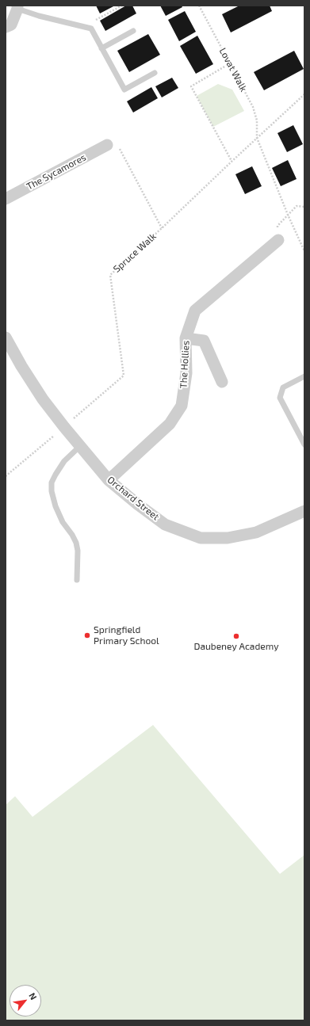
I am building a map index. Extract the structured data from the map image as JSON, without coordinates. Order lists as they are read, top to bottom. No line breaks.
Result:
{"streets":{"street":["The Sycamores","The Hollies","Orchard Street"],"path":["Lovat Walk","Spruce Walk"]},"crossings":[["Lovat Walk","Spruce Walk"],["Spruce Walk","Orchard Street"],["The Hollies","Orchard Street"]],"places":["Springfield Primary School","Daubeney Academy"],"north":"top right"}
